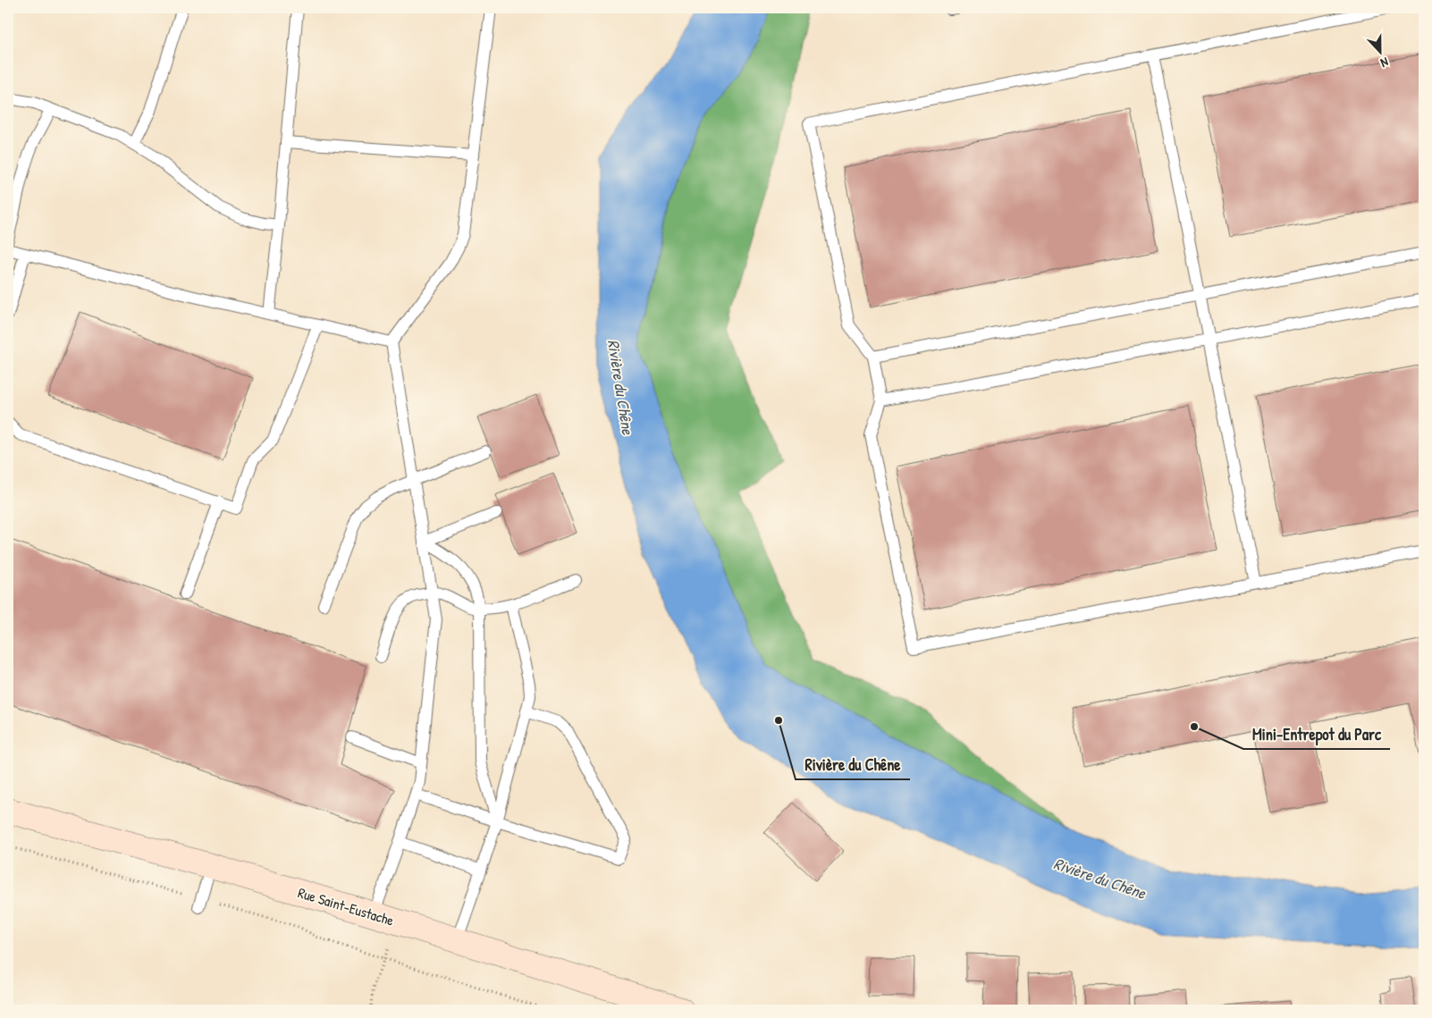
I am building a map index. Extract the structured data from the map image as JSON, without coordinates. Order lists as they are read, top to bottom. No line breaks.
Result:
{"streets":{"street":["Rue Saint-Eustache"]},"water":["Rivière du Chêne"],"places":["Rivière du Chêne","Mini-Entrepot du Parc"],"north":"bottom"}
